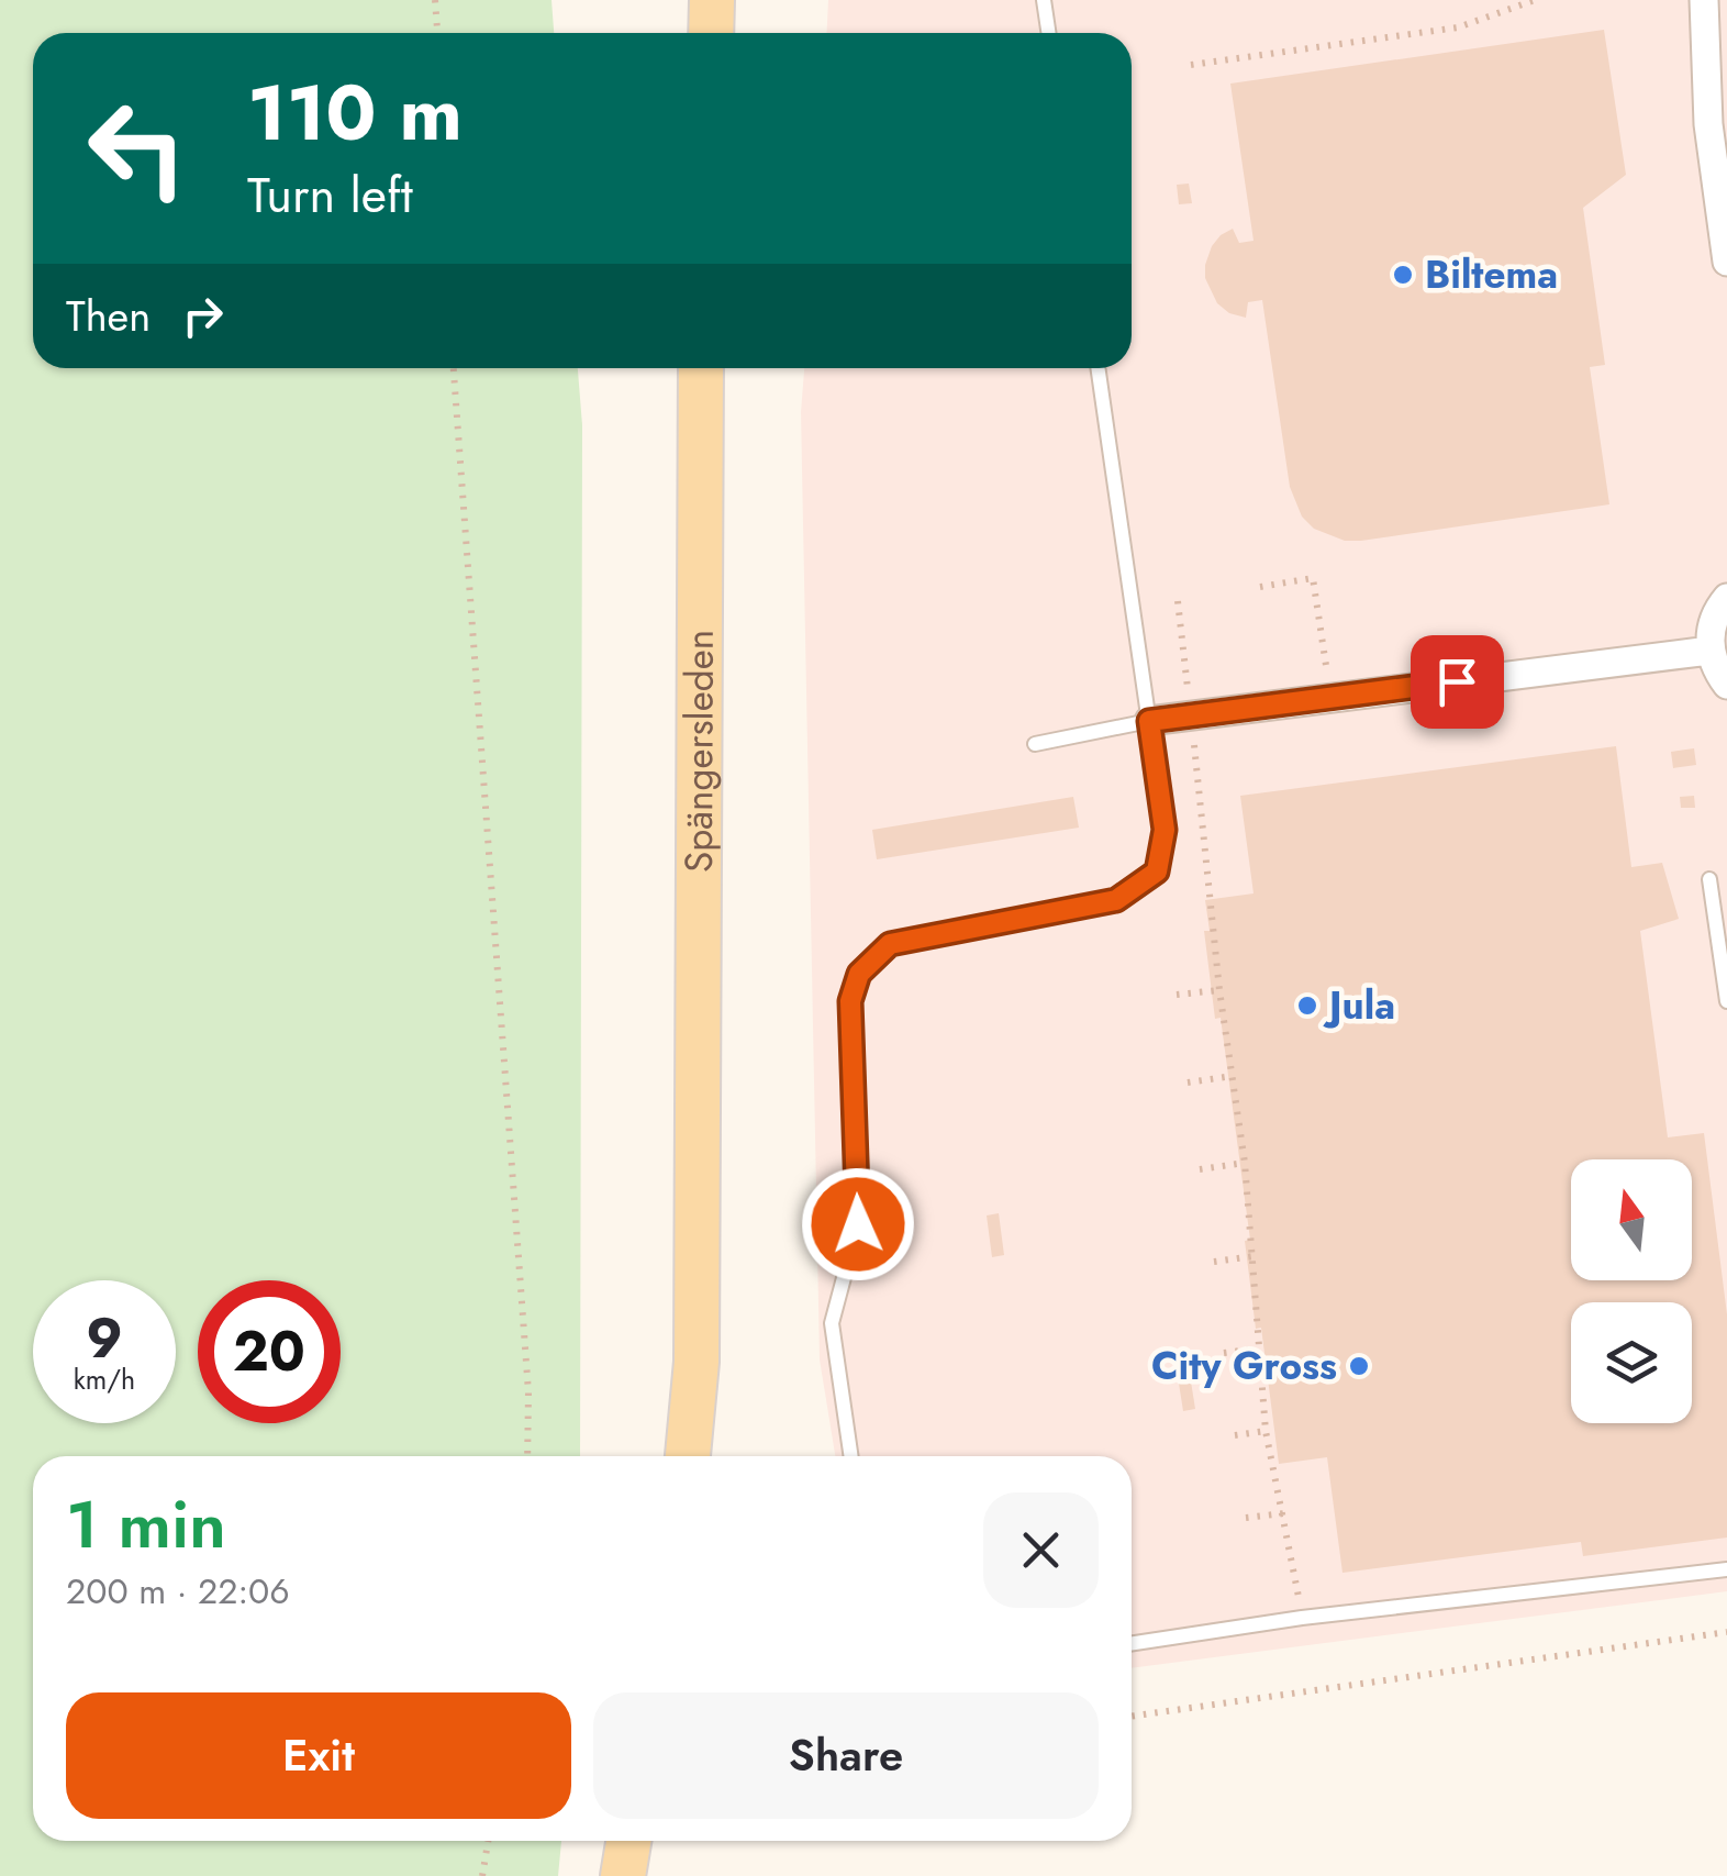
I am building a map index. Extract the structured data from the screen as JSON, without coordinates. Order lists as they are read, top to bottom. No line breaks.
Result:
{"streets":{"main road":["Spängersleden"]},"places":["Biltema","Jula","City Gross"],"north":"top","page":{"turn":["110 m","Turn left"],"then":"Then","speed":"9 km/h","limit":"20","heading":["1 min","200 m · 22:06"],"buttons":["Exit","Share"]}}
